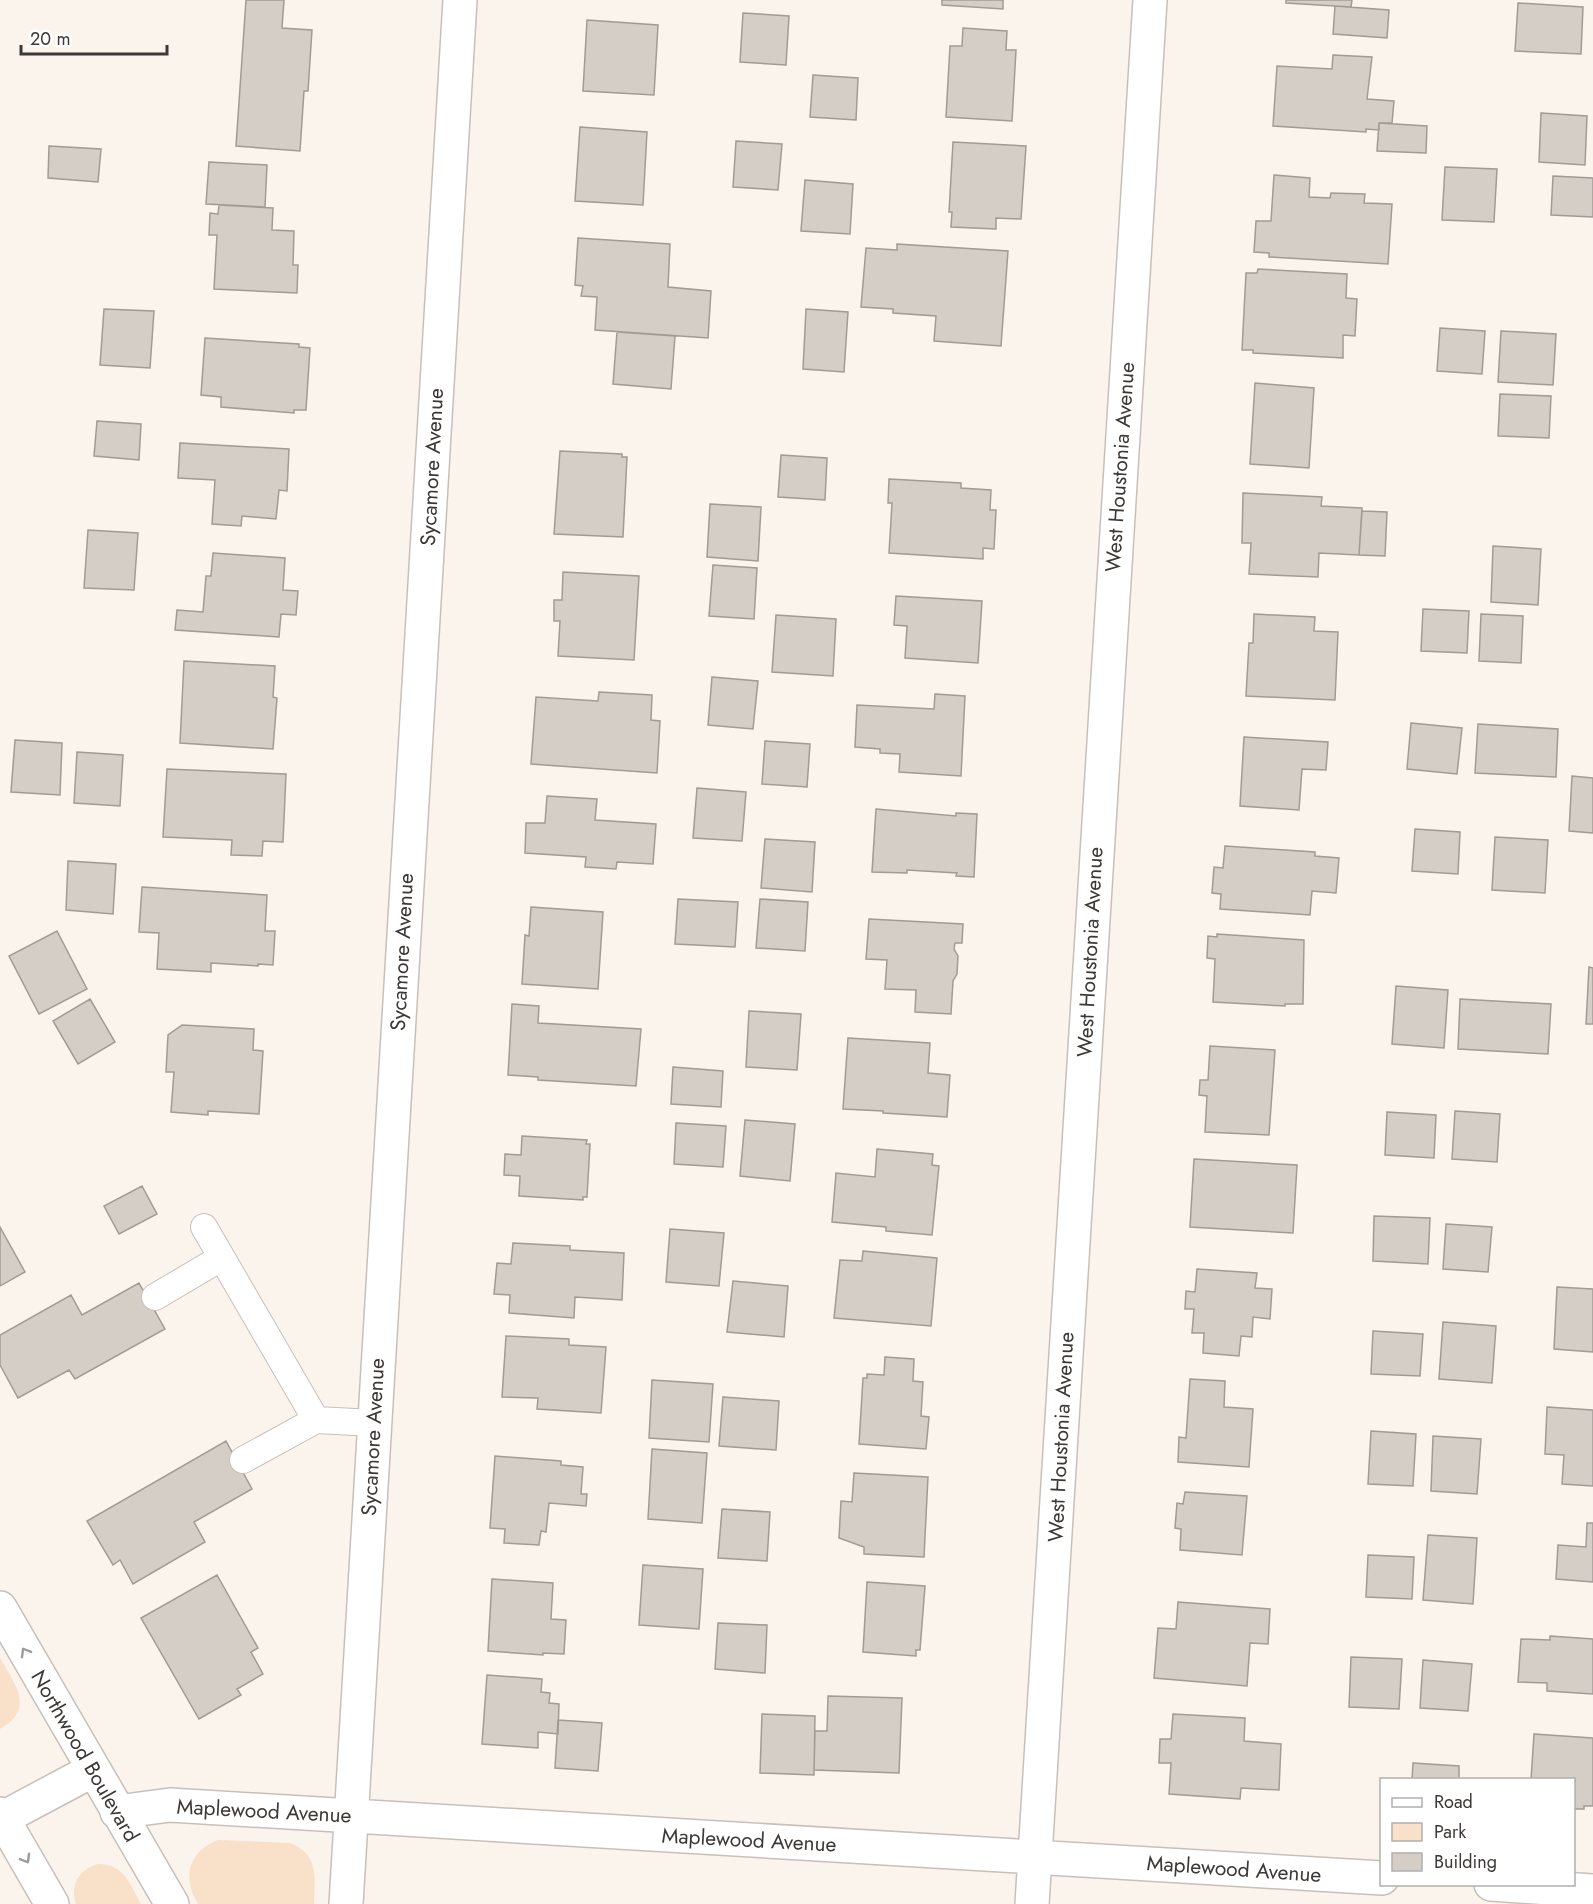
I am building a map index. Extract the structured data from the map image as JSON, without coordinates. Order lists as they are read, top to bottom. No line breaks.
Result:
{"streets":{"street":["Sycamore Avenue","West Houstonia Avenue","Northwood Boulevard","Maplewood Avenue"]},"crossings":[["Sycamore Avenue","Maplewood Avenue"],["West Houstonia Avenue","Maplewood Avenue"],["Northwood Boulevard","Maplewood Avenue"]],"one_way":["Northwood Boulevard"],"legend":["Road","Park","Building"],"scale_bar":"20 m"}
